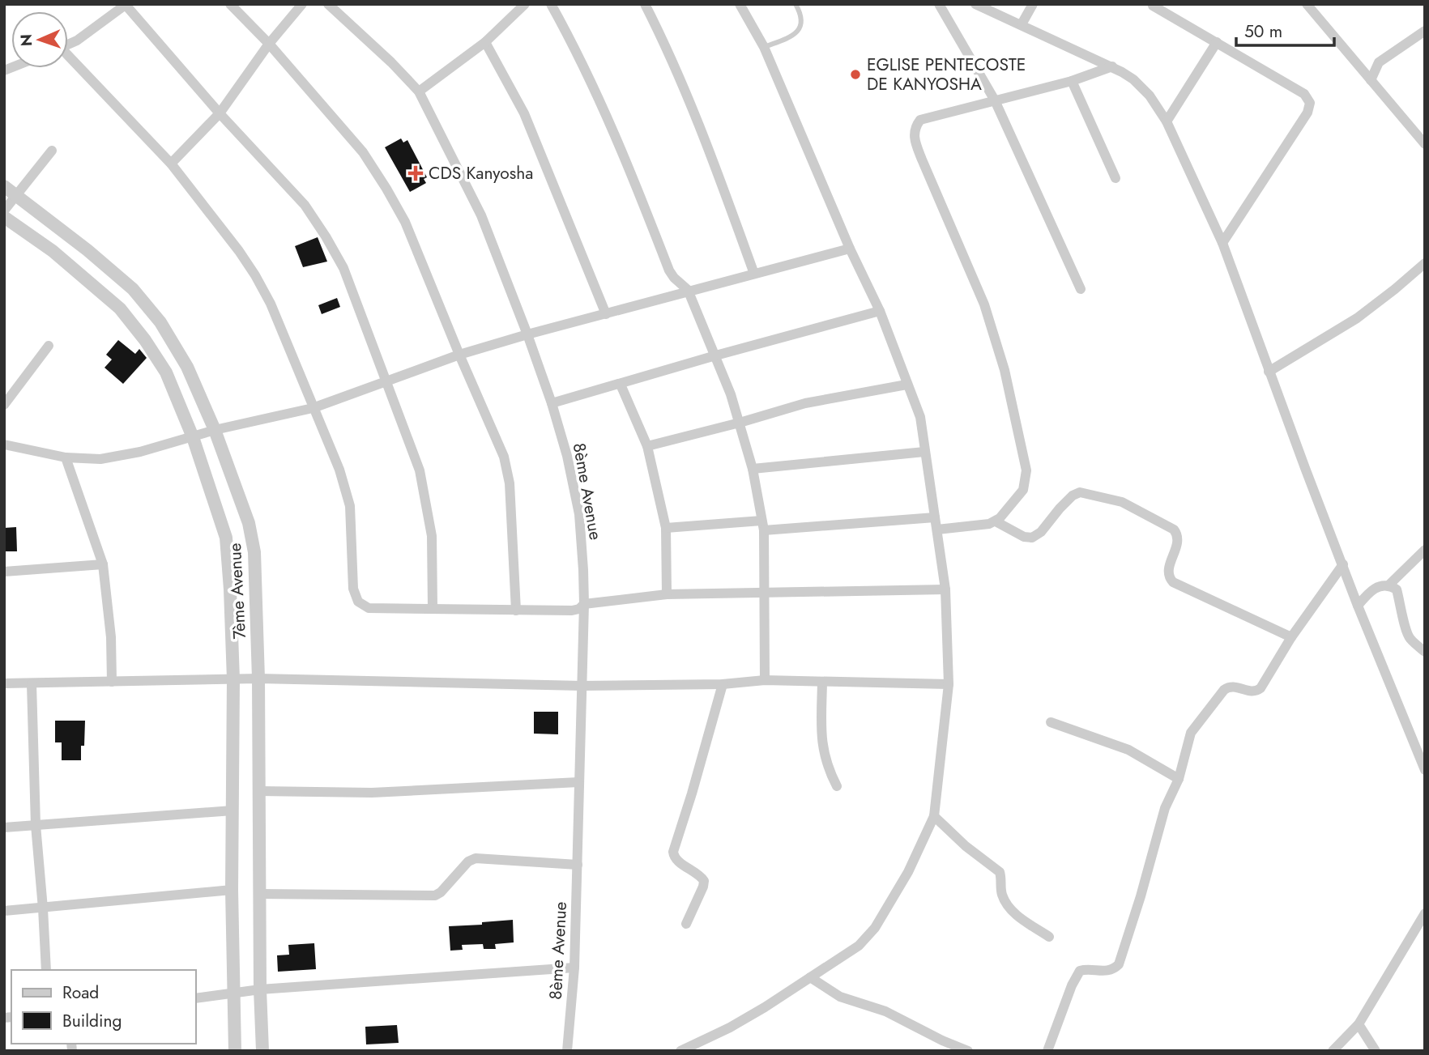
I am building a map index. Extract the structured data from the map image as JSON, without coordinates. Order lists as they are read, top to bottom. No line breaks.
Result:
{"streets":{"street":["8ème Avenue","7ème Avenue"]},"places":{"other":["EGLISE PENTECOSTE DE KANYOSHA"],"health":["CDS Kanyosha"]},"legend":["Road","Building"],"scale_bar":"50 m","north":"left"}
